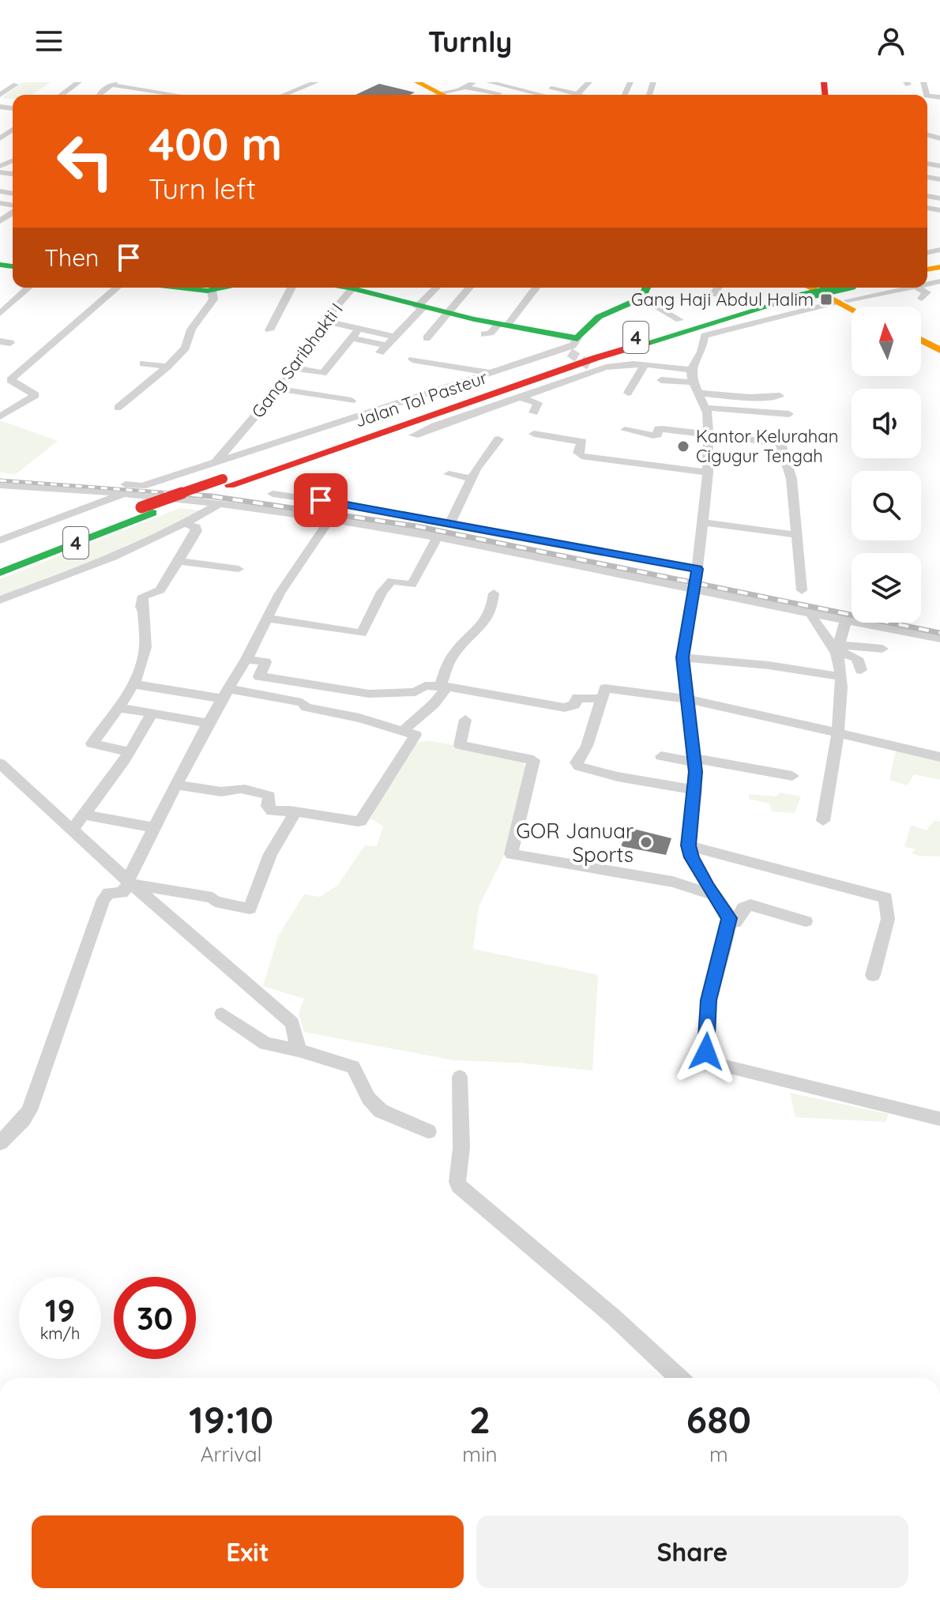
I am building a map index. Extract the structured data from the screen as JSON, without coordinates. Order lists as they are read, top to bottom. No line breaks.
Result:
{"streets":{"main road":["4","Jalan Tol Pasteur"],"street":["Gang Saribhakti I"]},"places":{"transit":["Gang Haji Abdul Halim"],"other":["Kantor Kelurahan Cigugur Tengah","GOR Januar Sports"]},"north":"top","page":{"header":"Turnly","turn":["400 m","Turn left"],"then":"Then","speed":"19 km/h","limit":"30","eta":["19:10","Arrival","2","min","680","m"],"buttons":["Exit","Share"]}}
